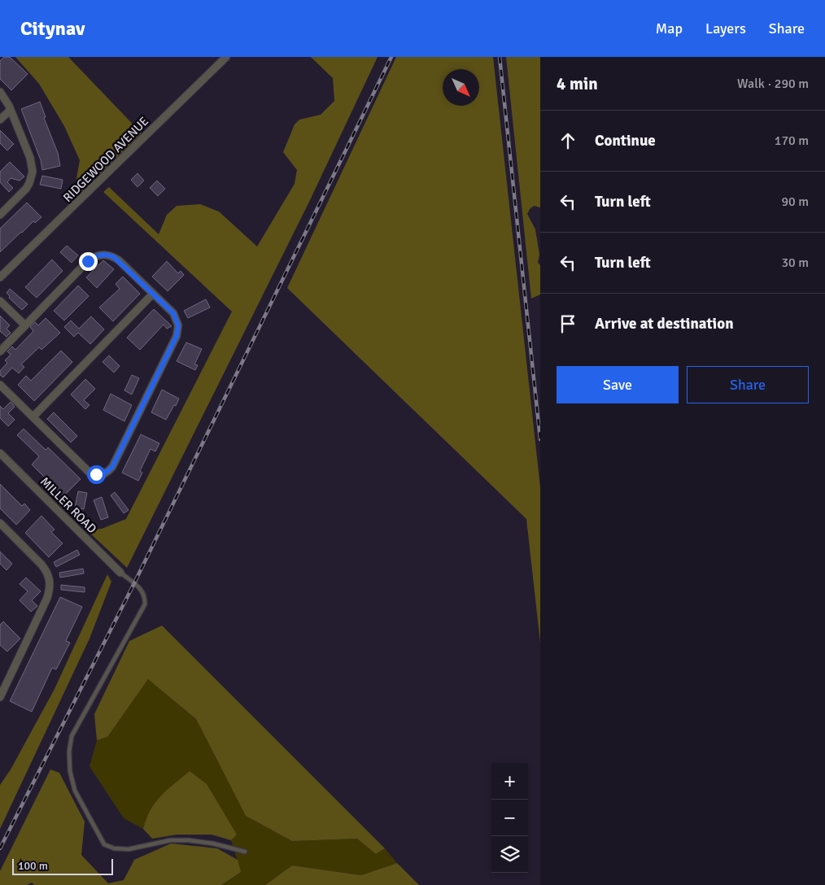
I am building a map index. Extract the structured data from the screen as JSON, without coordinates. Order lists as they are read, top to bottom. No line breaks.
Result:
{"streets":{"street":["RIDGEWOOD AVENUE","MILLER ROAD"]},"scale_bar":"100 m","north":"bottom right","page":{"header":"Citynav","nav":["Map","Layers","Share"],"heading":["4 min","Walk · 290 m"],"list":[["Continue","170 m"],["Turn left","90 m"],["Turn left","30 m"],"Arrive at destination"],"buttons":["Save","Share"],"map_buttons":["+","−"],"scale":"100 m"}}
